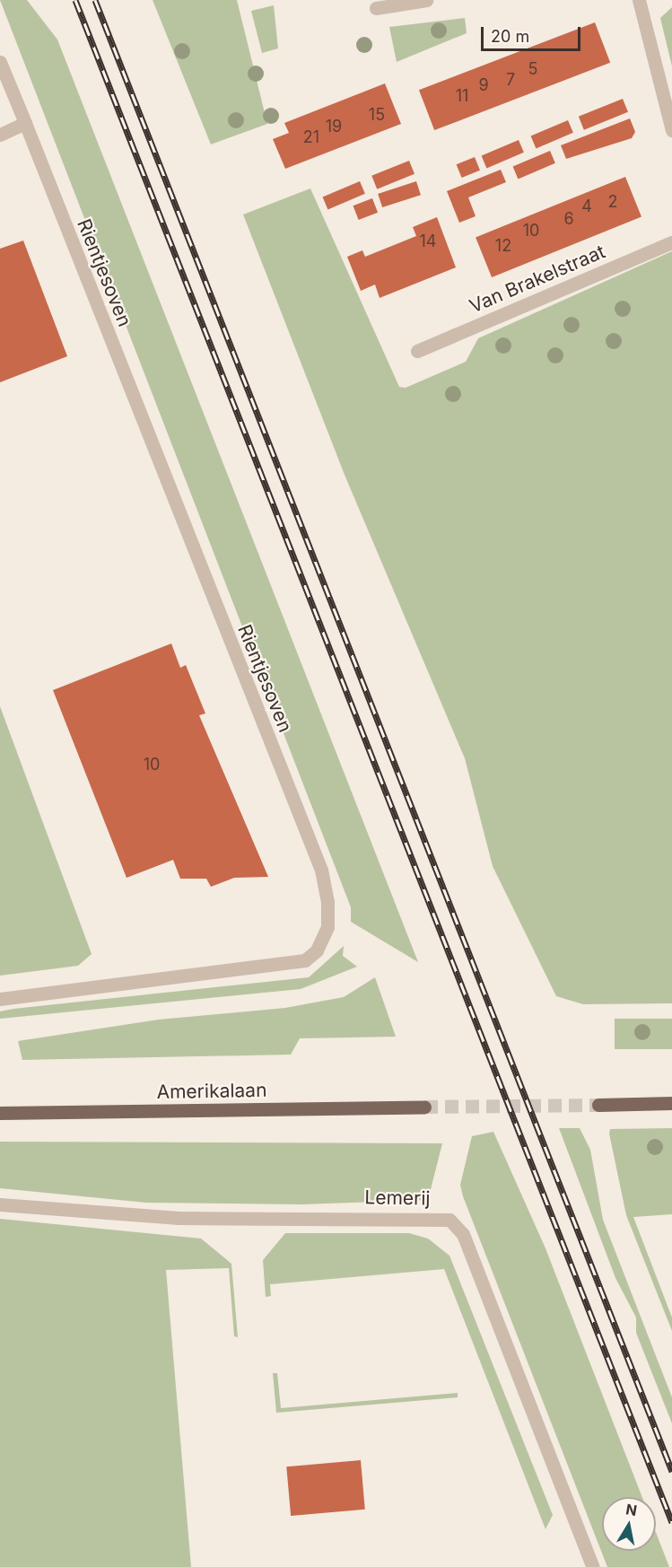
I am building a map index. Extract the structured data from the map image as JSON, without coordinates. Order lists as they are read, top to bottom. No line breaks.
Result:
{"streets":{"main road":["Amerikalaan"],"street":["Rientjesoven","Van Brakelstraat","Lemerij"]},"house_numbers":["5","7","9","11","15","19","21","2","4","6","10","14","12","10"],"scale_bar":"20 m","north":"top"}
